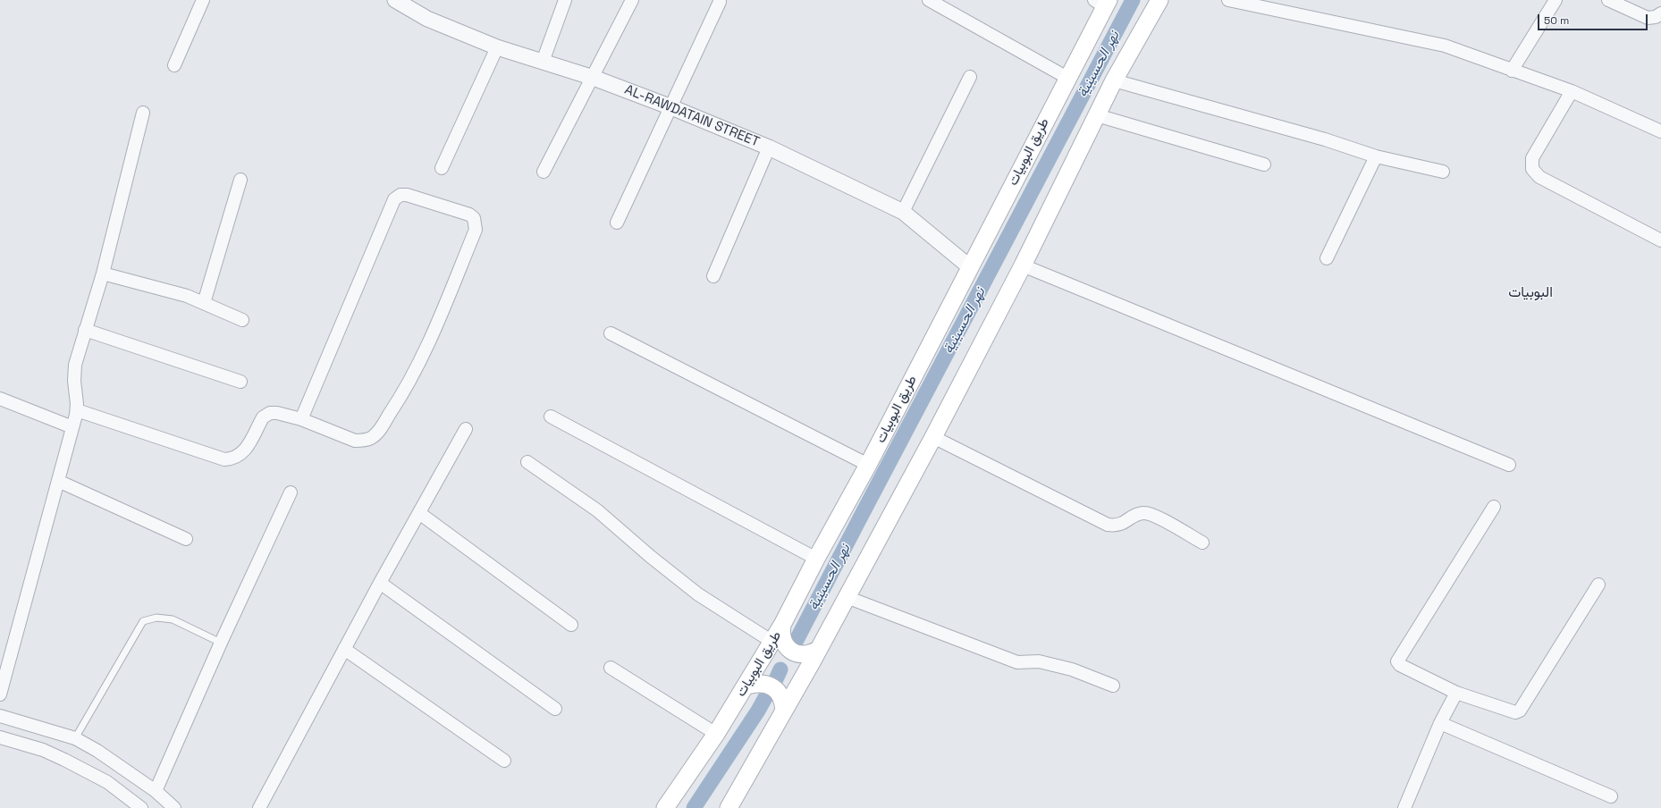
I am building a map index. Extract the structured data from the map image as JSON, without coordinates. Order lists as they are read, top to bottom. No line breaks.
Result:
{"streets":{"main road":["طريق البوبيات"],"street":["AL-RAWDATAIN STREET"]},"crossings":[["AL-RAWDATAIN STREET","طريق البوبيات"]],"districts":["البوبيات"],"water":["نهر الحسينية"],"scale_bar":"50 m"}
